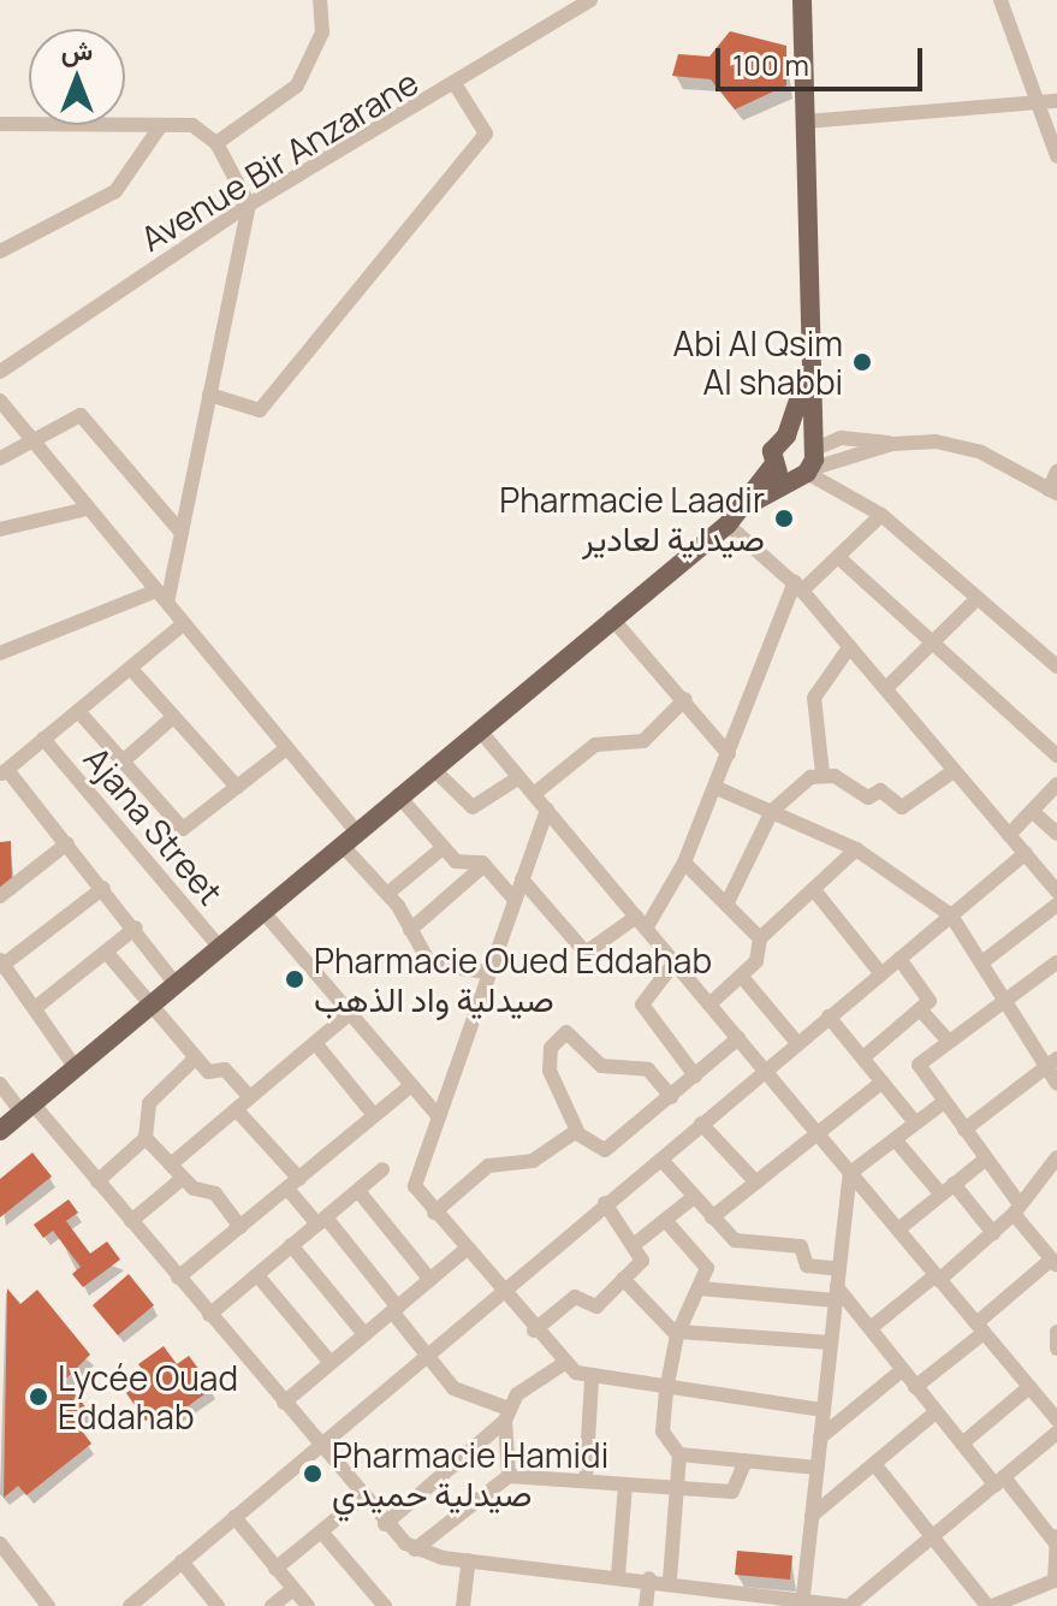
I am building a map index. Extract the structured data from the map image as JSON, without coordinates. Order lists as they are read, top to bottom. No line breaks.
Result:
{"streets":{"street":["Avenue Bir Anzarane","Ajana Street"]},"places":["Abi Al Qsim Al shabbi","Pharmacie Laadir صيدلية لعادير","Pharmacie Oued Eddahab صيدلية واد الذهب","Lycée Ouad Eddahab","Pharmacie Hamidi صيدلية حميدي"],"scale_bar":"100 m","north":"top"}
